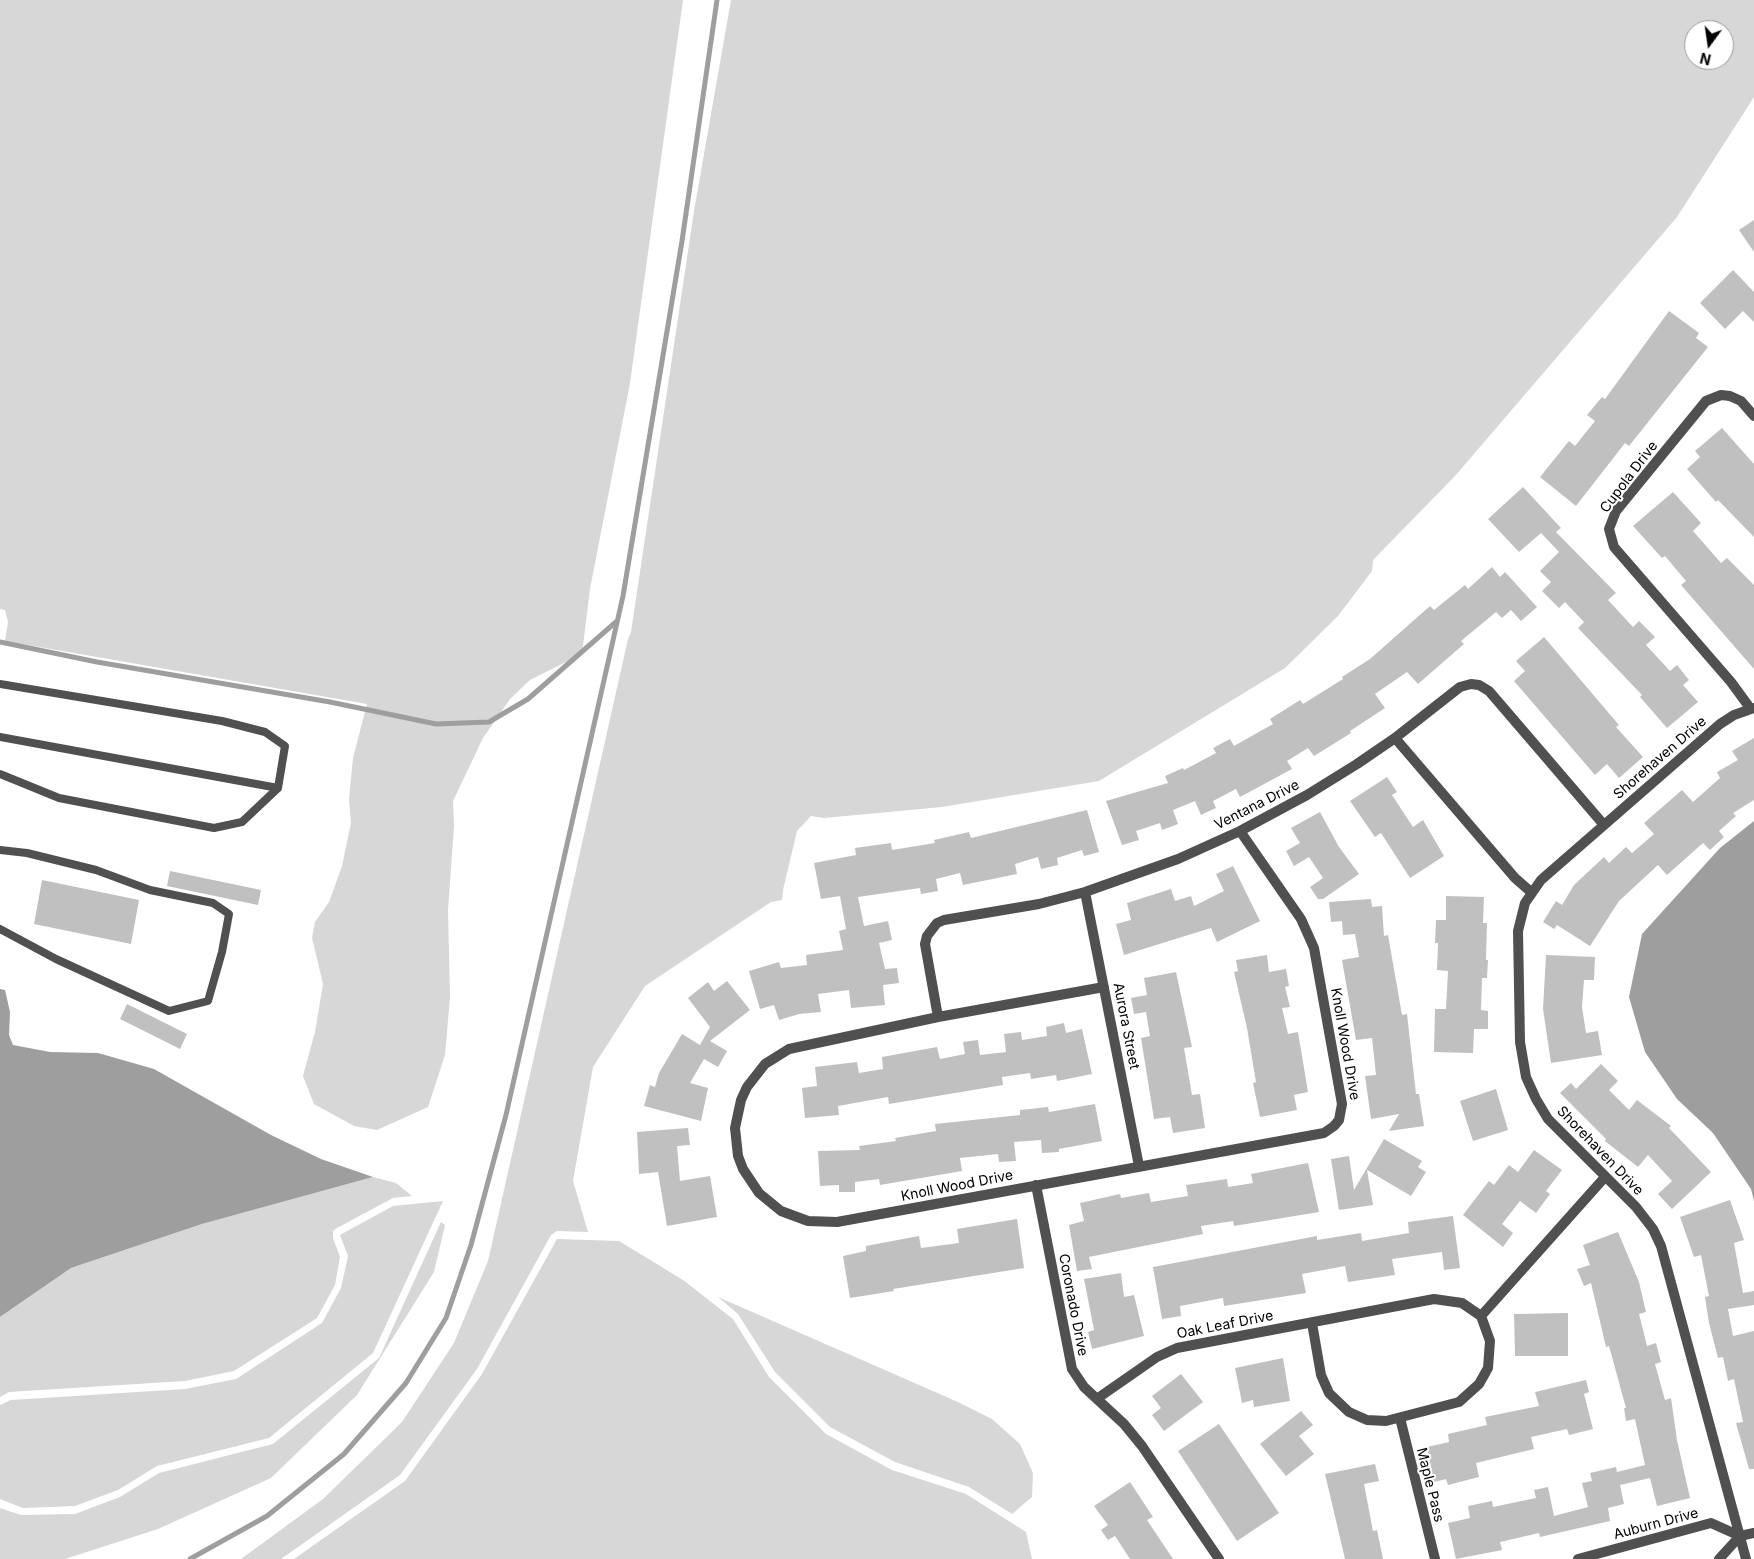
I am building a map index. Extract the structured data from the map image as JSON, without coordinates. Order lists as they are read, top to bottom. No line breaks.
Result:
{"streets":{"street":["Cupola Drive","Shorehaven Drive","Ventana Drive","Aurora Street","Knoll Wood Drive","Coronado Drive","Oak Leaf Drive","Maple Pass","Auburn Drive"]},"crossings":[["Cupola Drive","Shorehaven Drive"],["Shorehaven Drive","Ventana Drive"],["Shorehaven Drive","Auburn Drive"],["Ventana Drive","Aurora Street"],["Ventana Drive","Knoll Wood Drive"],["Aurora Street","Knoll Wood Drive"],["Knoll Wood Drive","Coronado Drive"],["Coronado Drive","Oak Leaf Drive"],["Oak Leaf Drive","Maple Pass"]],"north":"bottom"}
